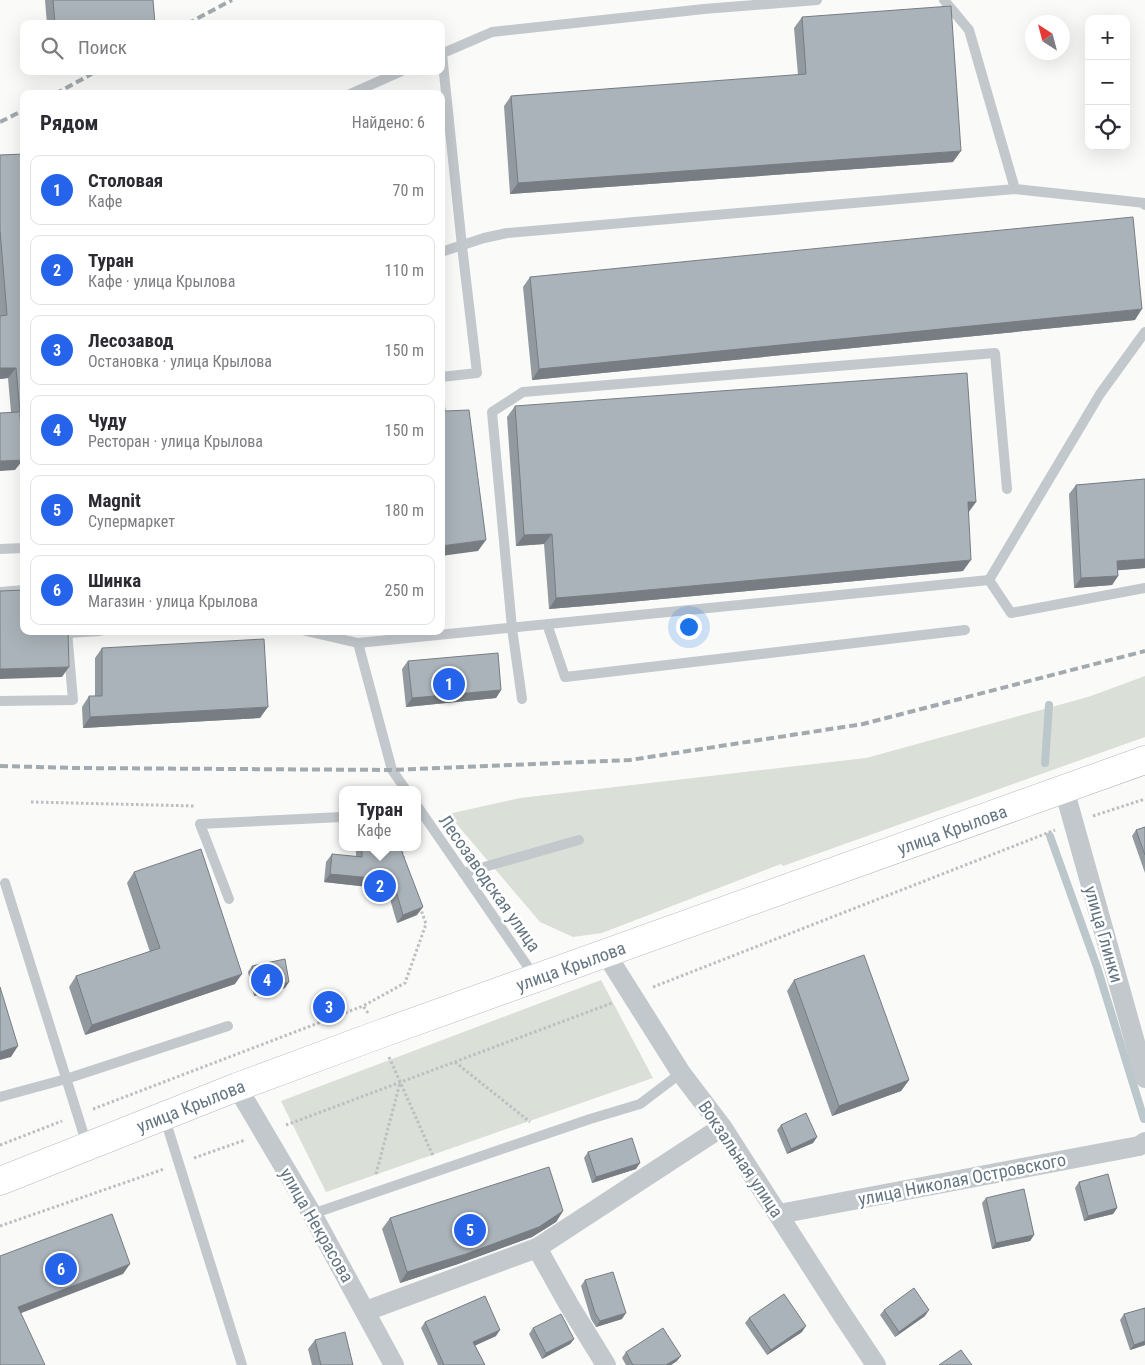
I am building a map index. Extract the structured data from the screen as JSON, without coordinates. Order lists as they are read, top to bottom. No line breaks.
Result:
{"streets":{"main road":["улица Крылова"],"street":["улица Глинки","Вокзальная улица","улица Николая Островского","улица Некрасова"],"lane":["Лесозаводская улица"]},"crossings":[["улица Крылова","Лесозаводская улица"],["улица Крылова","улица Глинки"],["улица Крылова","Вокзальная улица"],["улица Крылова","улица Некрасова"],["Вокзальная улица","улица Николая Островского"]],"north":"top left","page":{"map_buttons":["+","−"],"search":"Поиск","heading":["Рядом","Найдено: 6"],"list":[{"mark":"1","name":"Столовая","note":"Кафе","value":"70 m"},{"mark":"2","name":"Туран","note":"Кафе · улица Крылова","value":"110 m"},{"mark":"3","name":"Лесозавод","note":"Остановка · улица Крылова","value":"150 m"},{"mark":"4","name":"Чуду","note":"Ресторан · улица Крылова","value":"150 m"},{"mark":"5","name":"Magnit","note":"Супермаркет","value":"180 m"},{"mark":"6","name":"Шинка","note":"Магазин · улица Крылова","value":"250 m"}],"pins":["1","2","4","3","5","6"],"popup":["Туран","Кафе"]}}
